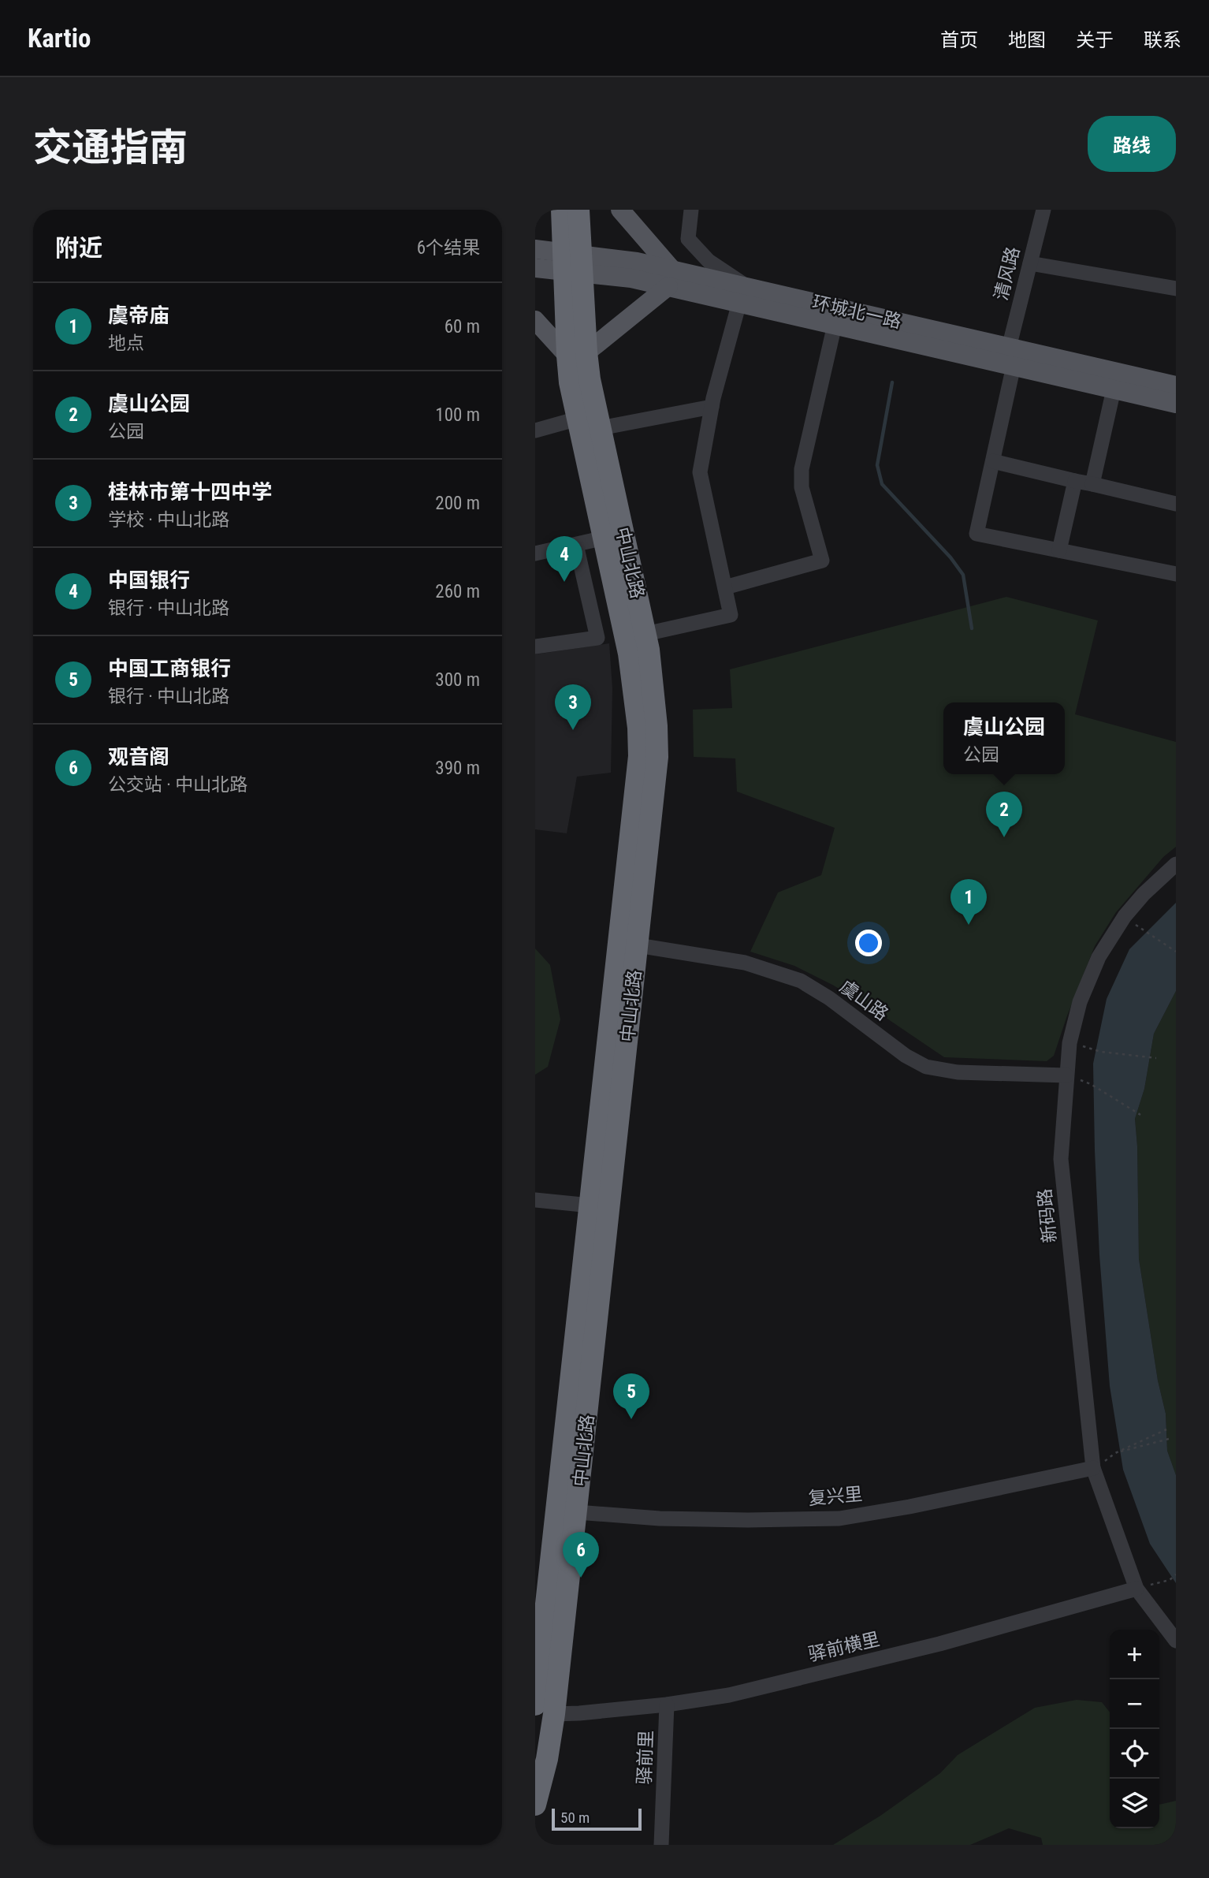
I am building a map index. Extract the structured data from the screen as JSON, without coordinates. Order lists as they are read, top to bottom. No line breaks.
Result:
{"streets":{"highway":["中山北路"],"main road":["环城北一路"],"street":["清风路","虞山路","新码路","复兴里","驿前横里","驿前里"]},"crossings":[["清风路","环城北一路"],["环城北一路","中山北路"],["中山北路","虞山路"],["中山北路","复兴里"],["中山北路","驿前横里"],["虞山路","新码路"],["新码路","复兴里"],["新码路","驿前横里"],["驿前横里","驿前里"]],"scale_bar":"50 m","page":{"header":"Kartio","nav":["首页","地图","关于","联系"],"title":"交通指南","buttons":"路线","heading":["附近","6个结果"],"list":[{"mark":"1","name":"虞帝庙","note":"地点","value":"60 m"},{"mark":"2","name":"虞山公园","note":"公园","value":"100 m"},{"mark":"3","name":"桂林市第十四中学","note":"学校 · 中山北路","value":"200 m"},{"mark":"4","name":"中国银行","note":"银行 · 中山北路","value":"260 m"},{"mark":"5","name":"中国工商银行","note":"银行 · 中山北路","value":"300 m"},{"mark":"6","name":"观音阁","note":"公交站 · 中山北路","value":"390 m"}],"pins":["4","3","2","1","5","6"],"popup":["虞山公园","公园"],"map_buttons":["+","−"],"scale":"50 m"}}
